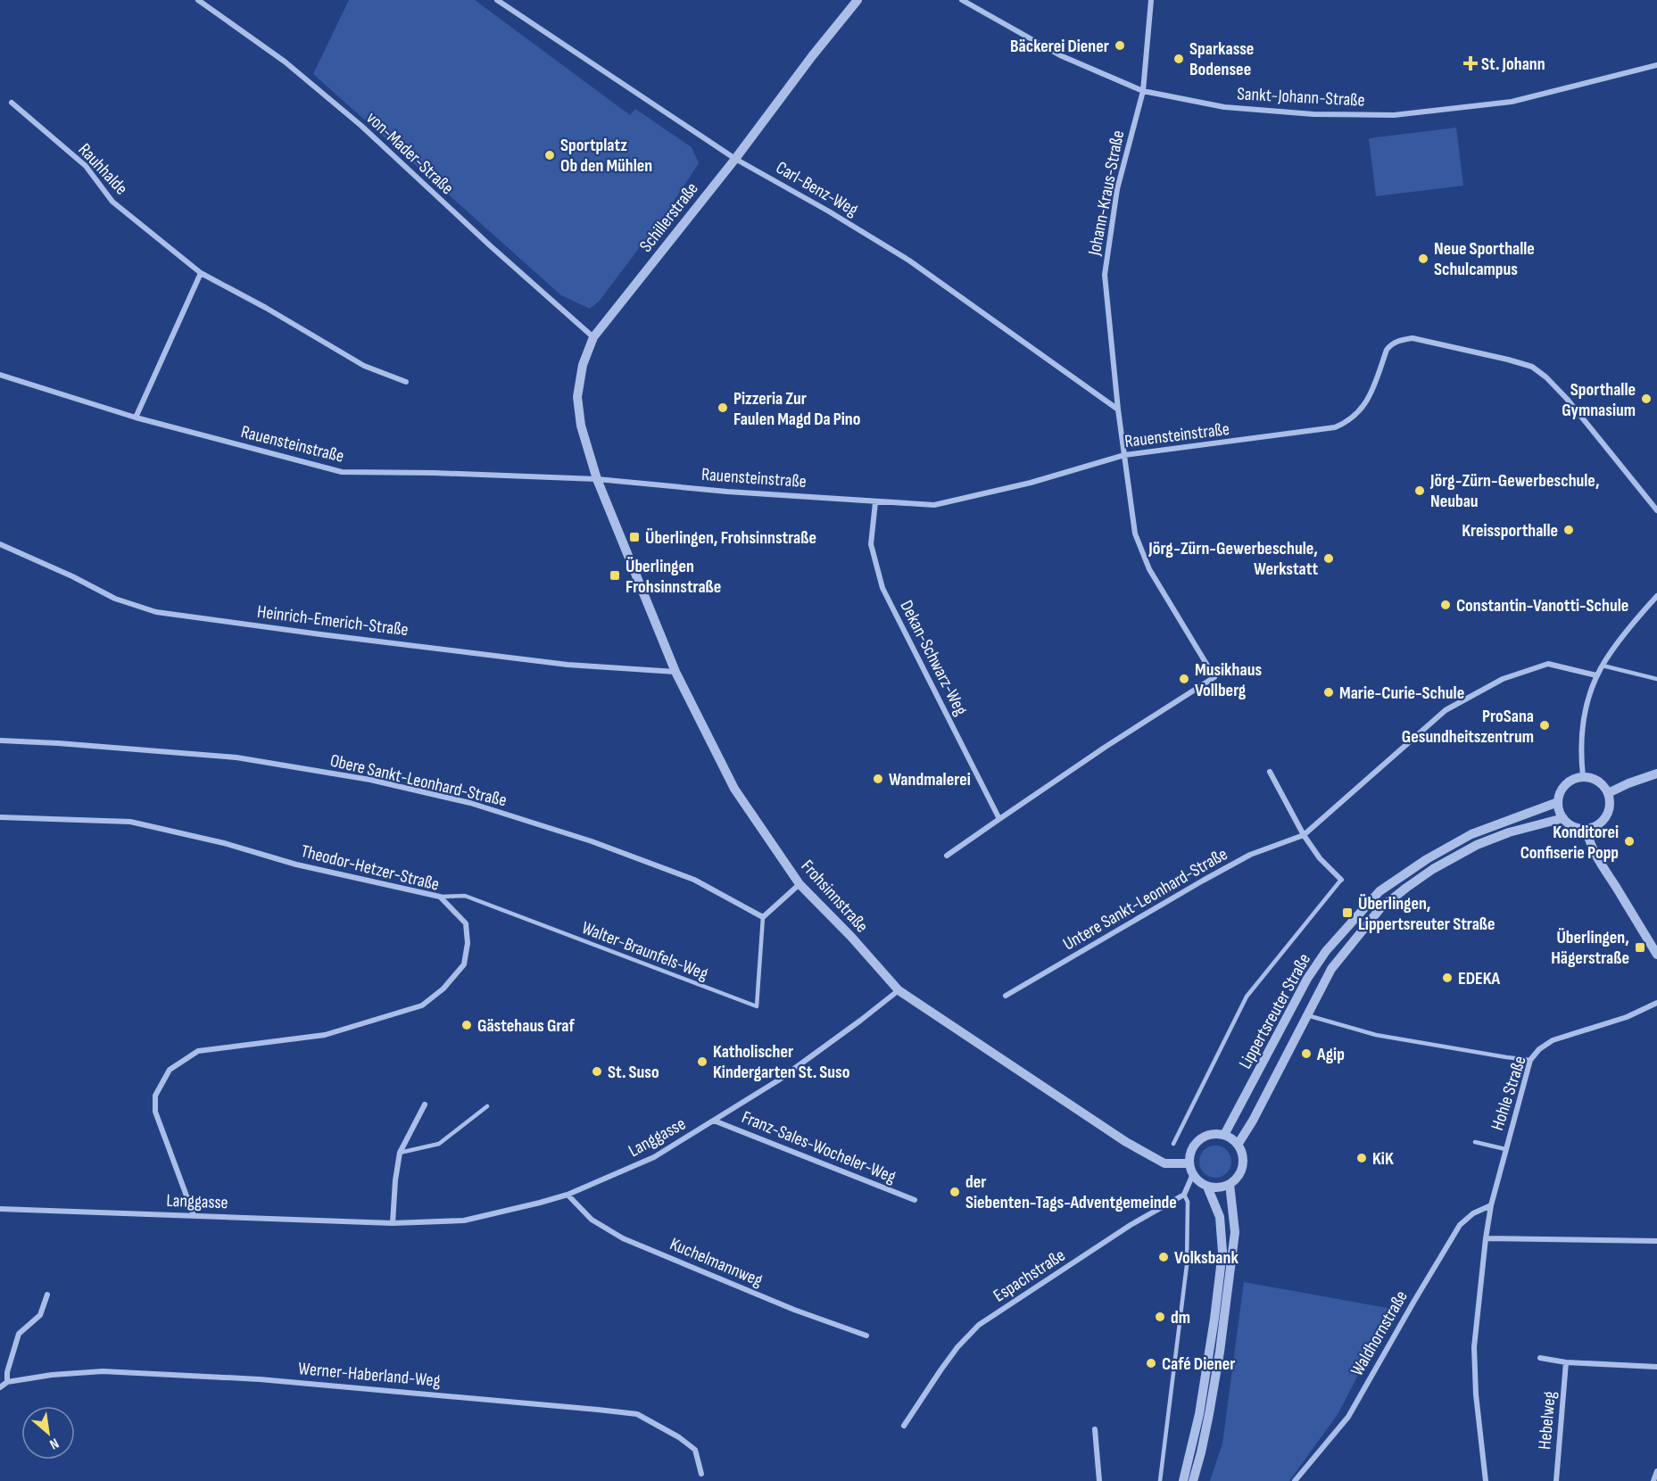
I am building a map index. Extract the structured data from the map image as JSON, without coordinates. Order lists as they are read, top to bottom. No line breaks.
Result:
{"streets":{"street":["Sankt-Johann-Straße","von-Mader-Straße","Rauhhalde","Carl-Benz-Weg","Johann-Kraus-Straße","Schillerstraße","Rauensteinstraße","Heinrich-Emerich-Straße","Dekan-Schwarz-Weg","Obere Sankt-Leonhard-Straße","Theodor-Hetzer-Straße","Frohsinnstraße","Untere Sankt-Leonhard-Straße","Lippertsreuter Straße","Hohle Straße","Langgasse","Franz-Sales-Wocheler-Weg","Kuchelmannweg","Espachstraße","Waldhornstraße","Werner-Haberland-Weg","Hebelweg"],"lane":["Walter-Braunfels-Weg"]},"crossings":[["Sankt-Johann-Straße","Johann-Kraus-Straße"],["von-Mader-Straße","Schillerstraße"],["Carl-Benz-Weg","Johann-Kraus-Straße"],["Carl-Benz-Weg","Schillerstraße"],["Johann-Kraus-Straße","Rauensteinstraße"],["Schillerstraße","Rauensteinstraße"],["Schillerstraße","Frohsinnstraße"],["Rauensteinstraße","Dekan-Schwarz-Weg"],["Rauensteinstraße","Frohsinnstraße"],["Heinrich-Emerich-Straße","Frohsinnstraße"],["Obere Sankt-Leonhard-Straße","Walter-Braunfels-Weg"],["Theodor-Hetzer-Straße","Walter-Braunfels-Weg"],["Theodor-Hetzer-Straße","Langgasse"],["Frohsinnstraße","Lippertsreuter Straße"],["Frohsinnstraße","Langgasse"],["Hohle Straße","Waldhornstraße"],["Langgasse","Franz-Sales-Wocheler-Weg"],["Langgasse","Kuchelmannweg"]],"places":{"other":["Bäckerei Diener","Sparkasse Bodensee","Sportplatz Ob den Mühlen","Neue Sporthalle Schulcampus","Sporthalle Gymnasium","Pizzeria Zur Faulen Magd Da Pino","Jörg-Zürn-Gewerbeschule, Neubau","Kreissporthalle","Jörg-Zürn-Gewerbeschule, Werkstatt","Constantin-Vanotti-Schule","Musikhaus Vollberg","Marie-Curie-Schule","ProSana Gesundheitszentrum","Wandmalerei","Konditorei Confiserie Popp","EDEKA","Gästehaus Graf","Agip","Katholischer Kindergarten St. Suso","St. Suso","KiK","der Siebenten-Tags-Adventgemeinde","Volksbank","dm","Café Diener"],"health":["St. Johann"],"transit":["Überlingen, Frohsinnstraße","Überlingen Frohsinnstraße","Überlingen, Lippertsreuter Straße","Überlingen, Hägerstraße"]},"north":"bottom right"}
